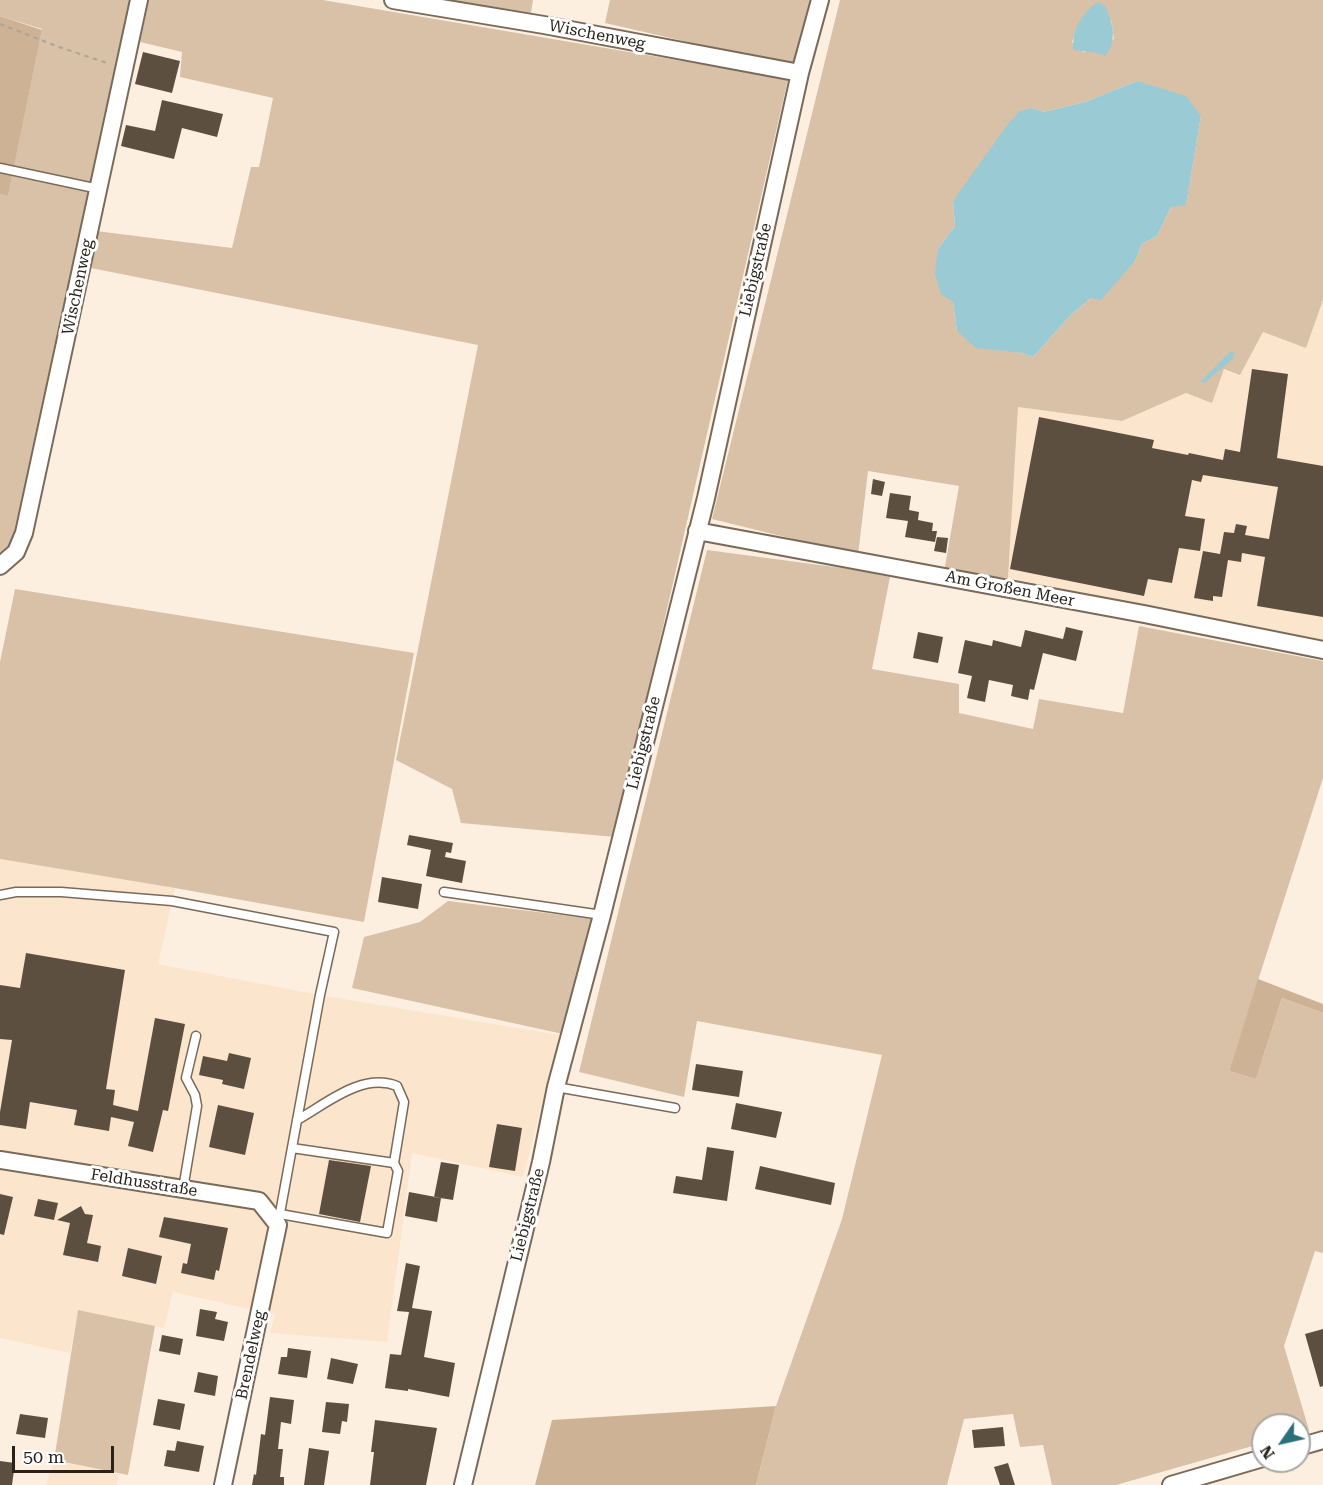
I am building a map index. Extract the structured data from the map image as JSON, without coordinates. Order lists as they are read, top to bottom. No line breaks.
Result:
{"streets":{"street":["Wischenweg","Liebigstraße","Am Großen Meer","Feldhusstraße","Brendelweg"]},"crossings":[["Wischenweg","Liebigstraße"],["Liebigstraße","Am Großen Meer"],["Feldhusstraße","Brendelweg"]],"scale_bar":"50 m","north":"bottom left"}
